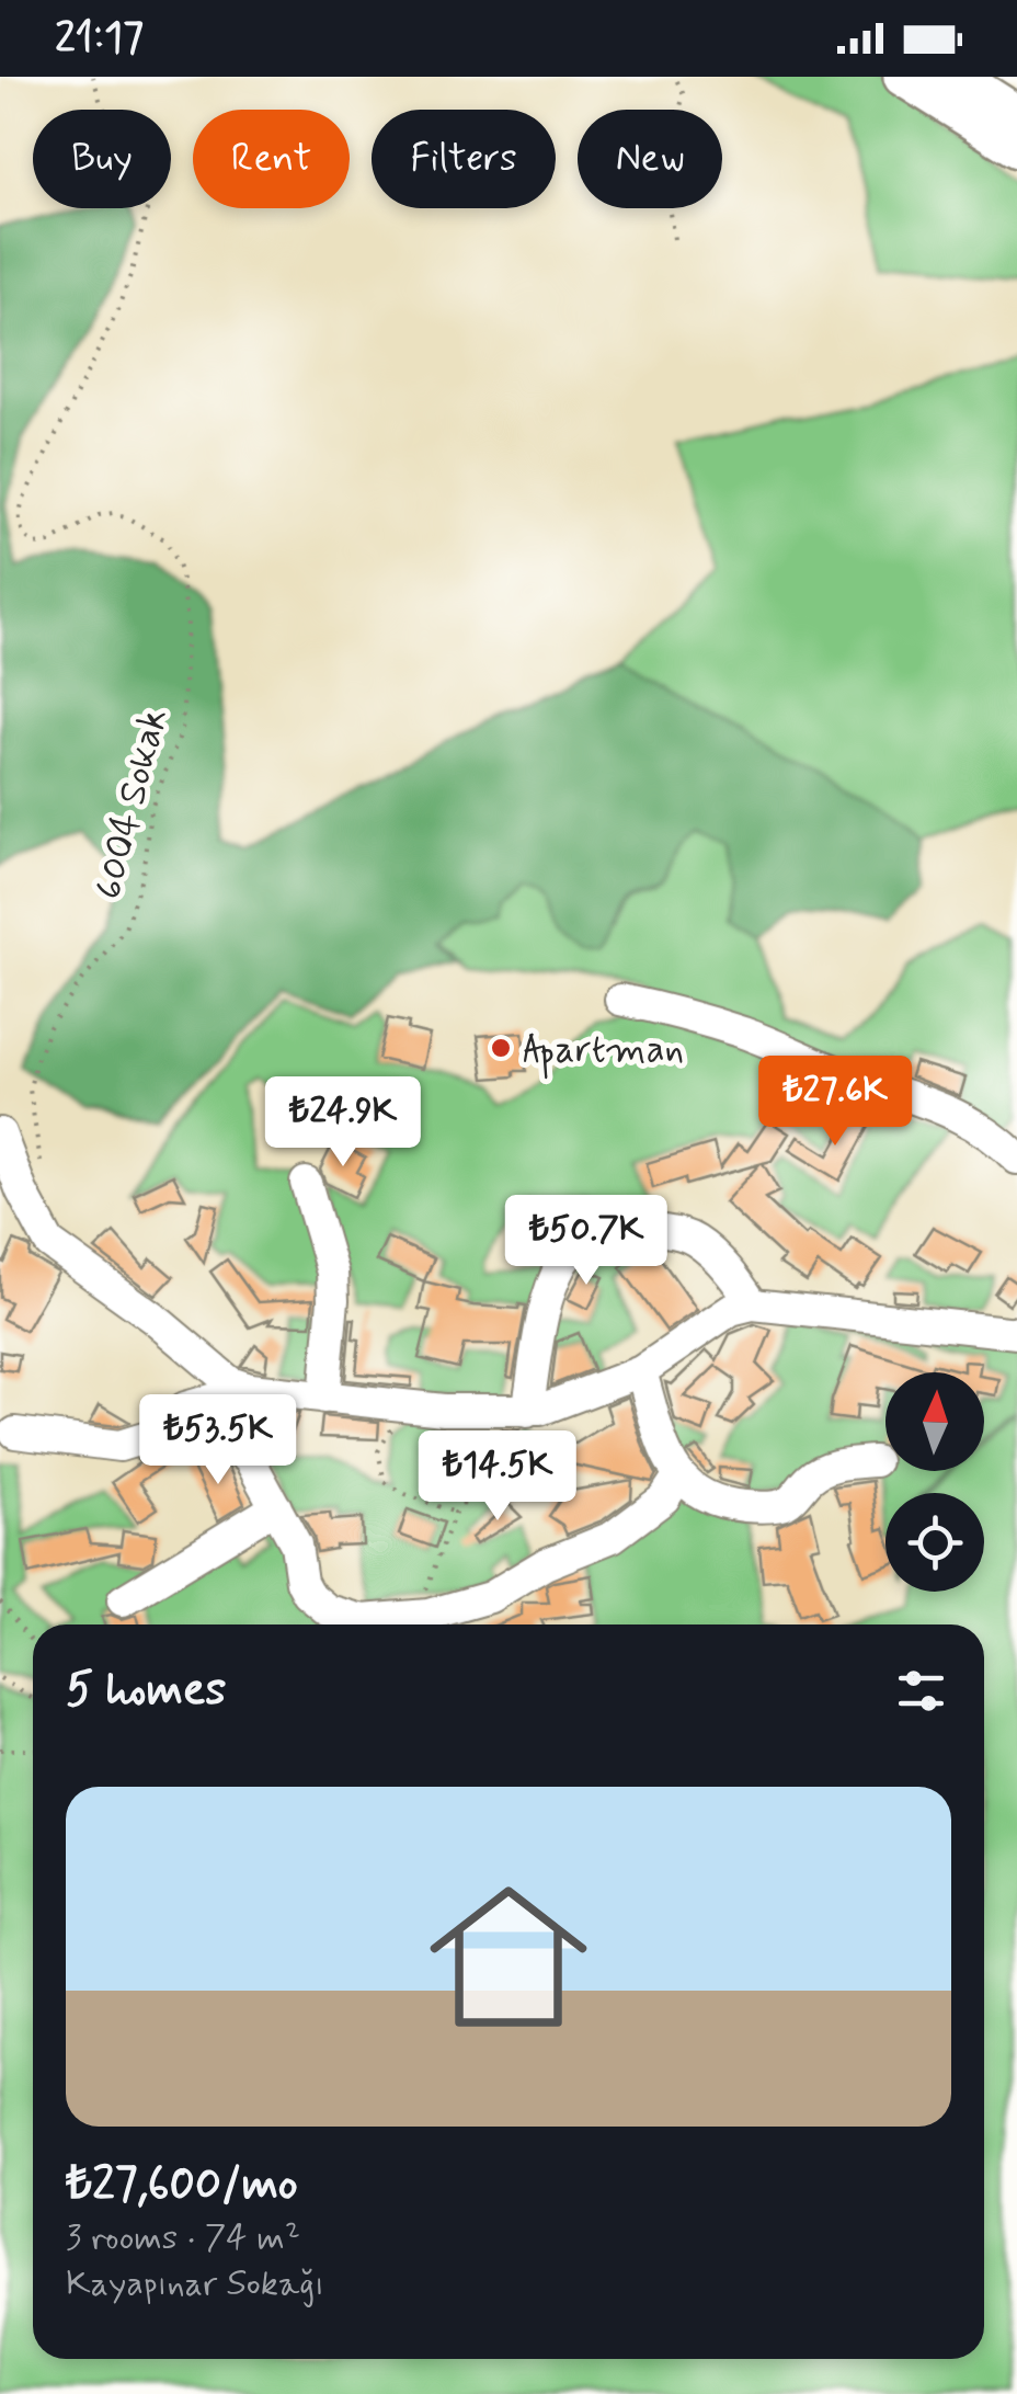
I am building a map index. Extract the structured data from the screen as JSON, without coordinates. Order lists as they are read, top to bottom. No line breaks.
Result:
{"streets":{"path":["6004 Sokak"]},"places":["Apartman"],"north":"top","page":{"status":"21:17","chip":["Buy","Rent","Filters","New"],"price":["₺27.6K","₺24.9K","₺50.7K","₺53.5K","₺14.5K"],"heading":"5 homes","list":[{"name":"₺27,600/mo","note":"3 rooms · 74 m² · Kayapınar Sokağı"}]}}
